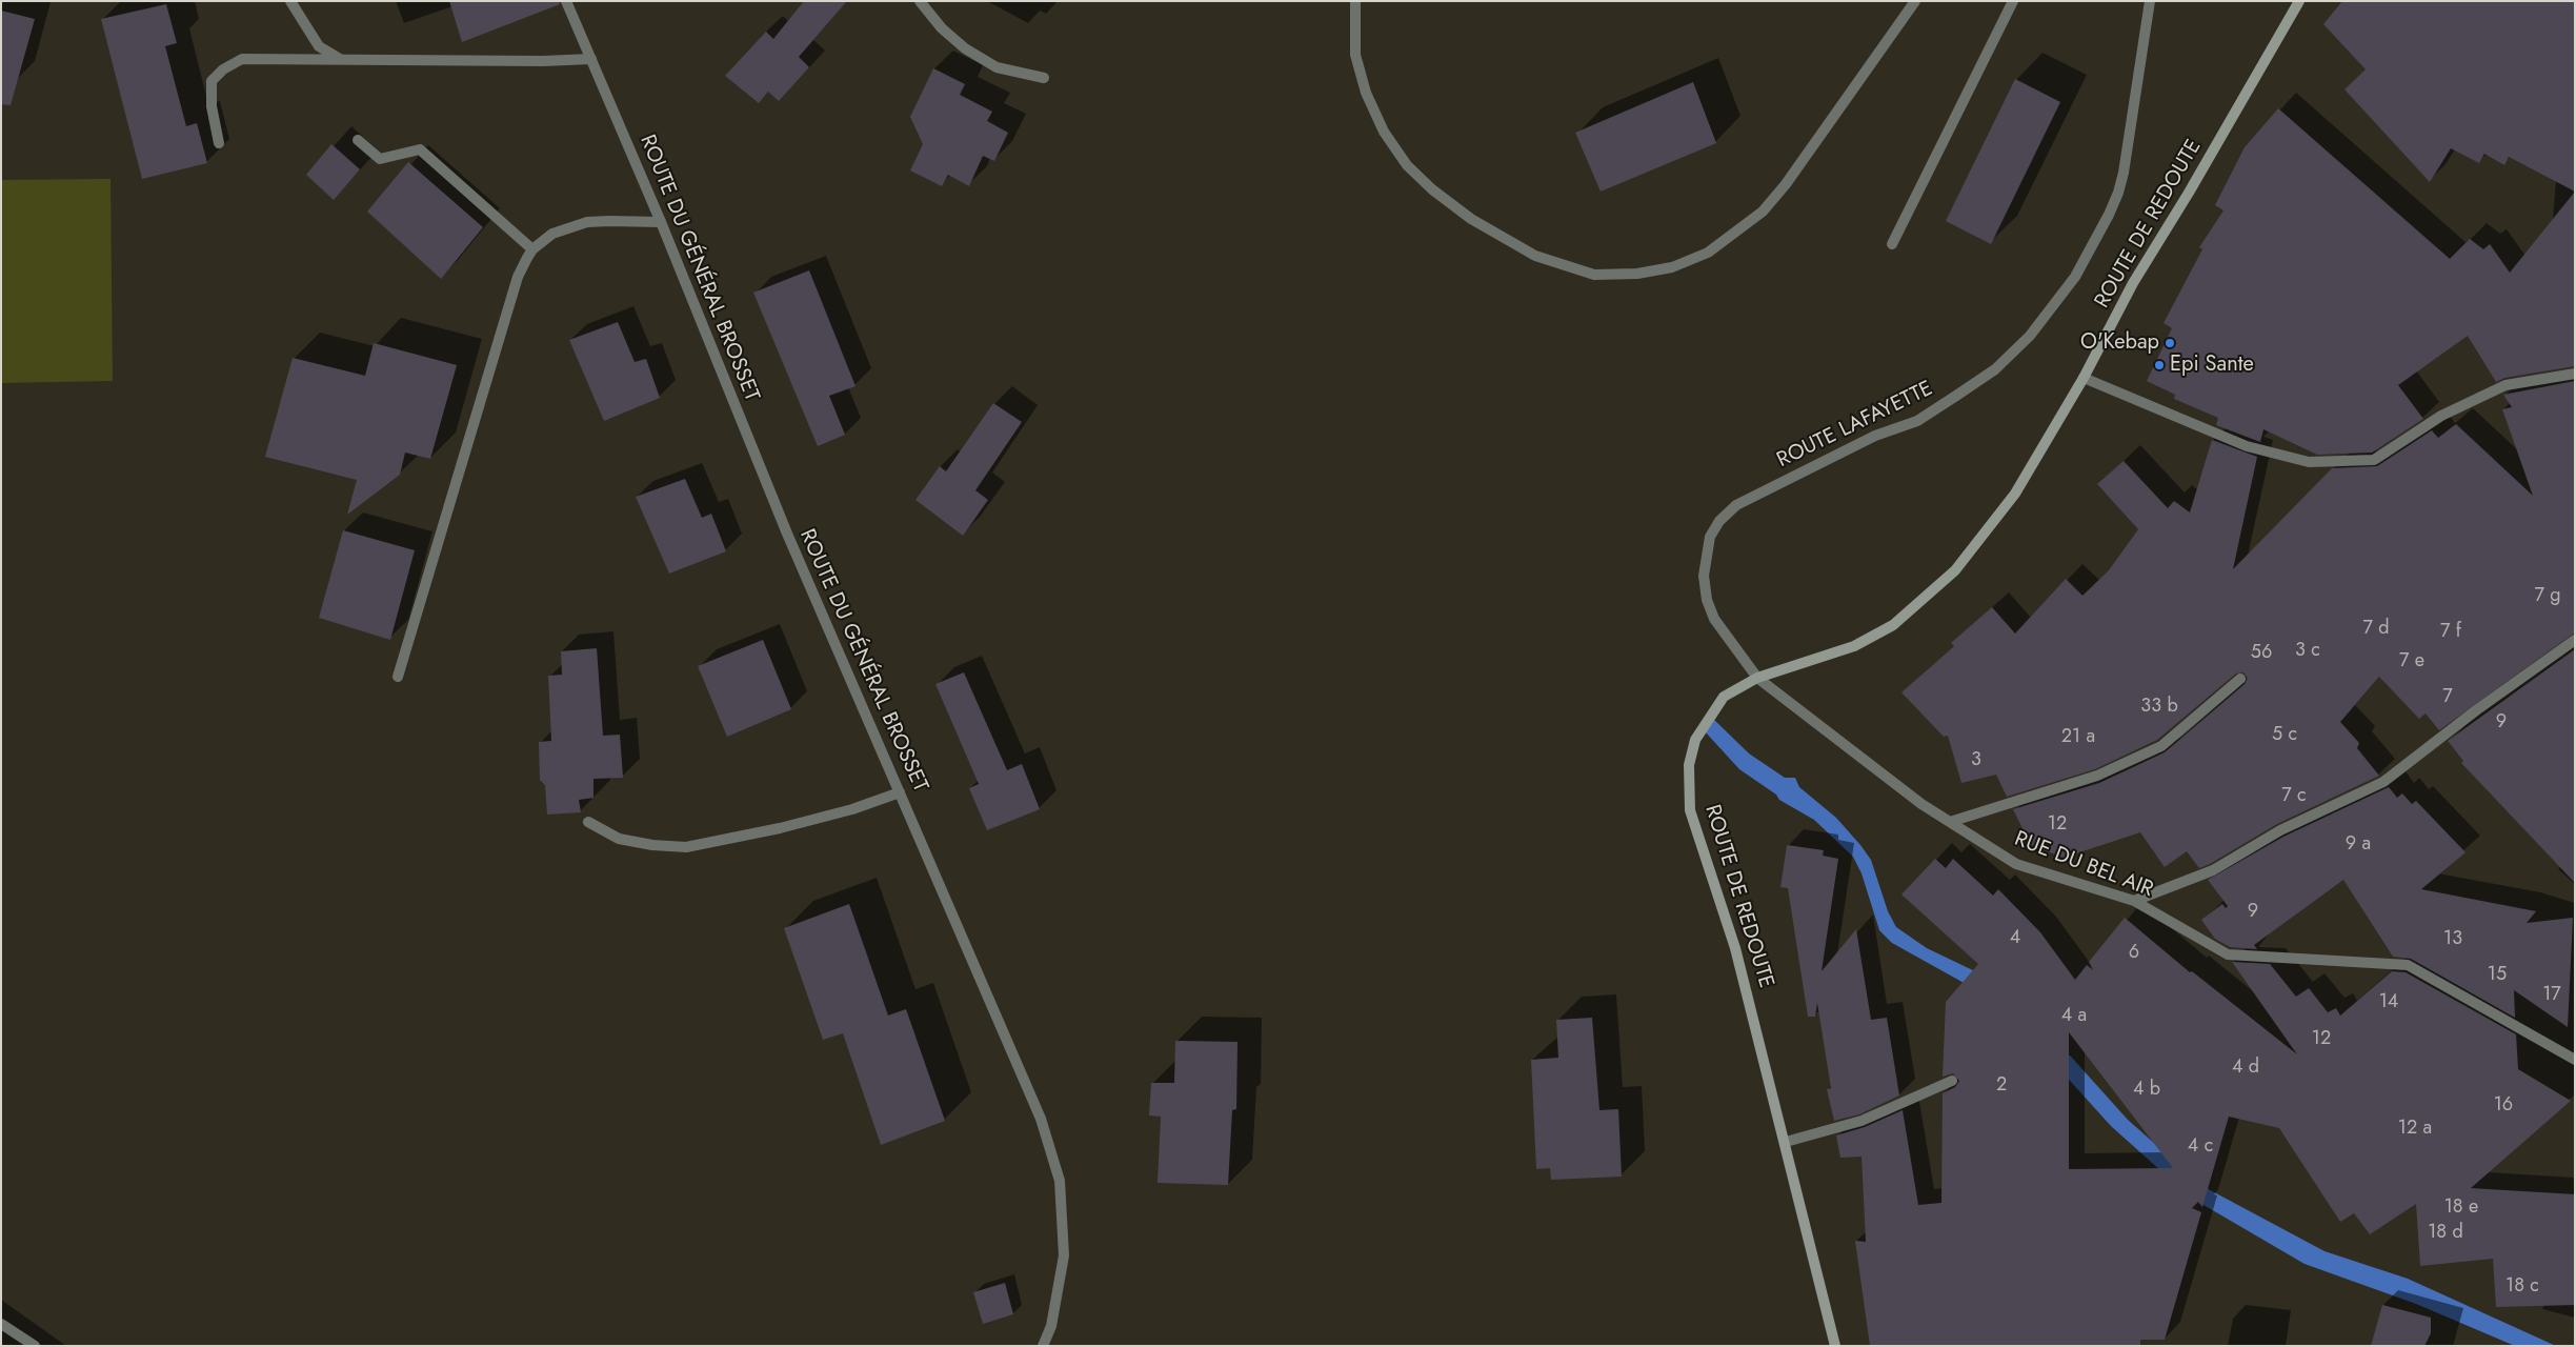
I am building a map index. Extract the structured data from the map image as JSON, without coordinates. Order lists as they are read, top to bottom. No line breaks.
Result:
{"streets":{"main road":["ROUTE DE REDOUTE"],"street":["ROUTE DU GÉNÉRAL BROSSET","ROUTE LAFAYETTE","RUE DU BEL AIR"]},"crossings":[["ROUTE DE REDOUTE","ROUTE LAFAYETTE"],["ROUTE DE REDOUTE","RUE DU BEL AIR"],["ROUTE LAFAYETTE","RUE DU BEL AIR"]],"places":["O'Kebap","Epi Sante"],"house_numbers":["7 g","7 d","7 f","3 c","56","7 e","7","33 b","9","5 c","21 a","3","7 c","12","9 a","9","4","13","6","15","17","14","4 a","12","4 d","2","4 b","16","12 a","4 c","18 e","18 d","18 c"]}
